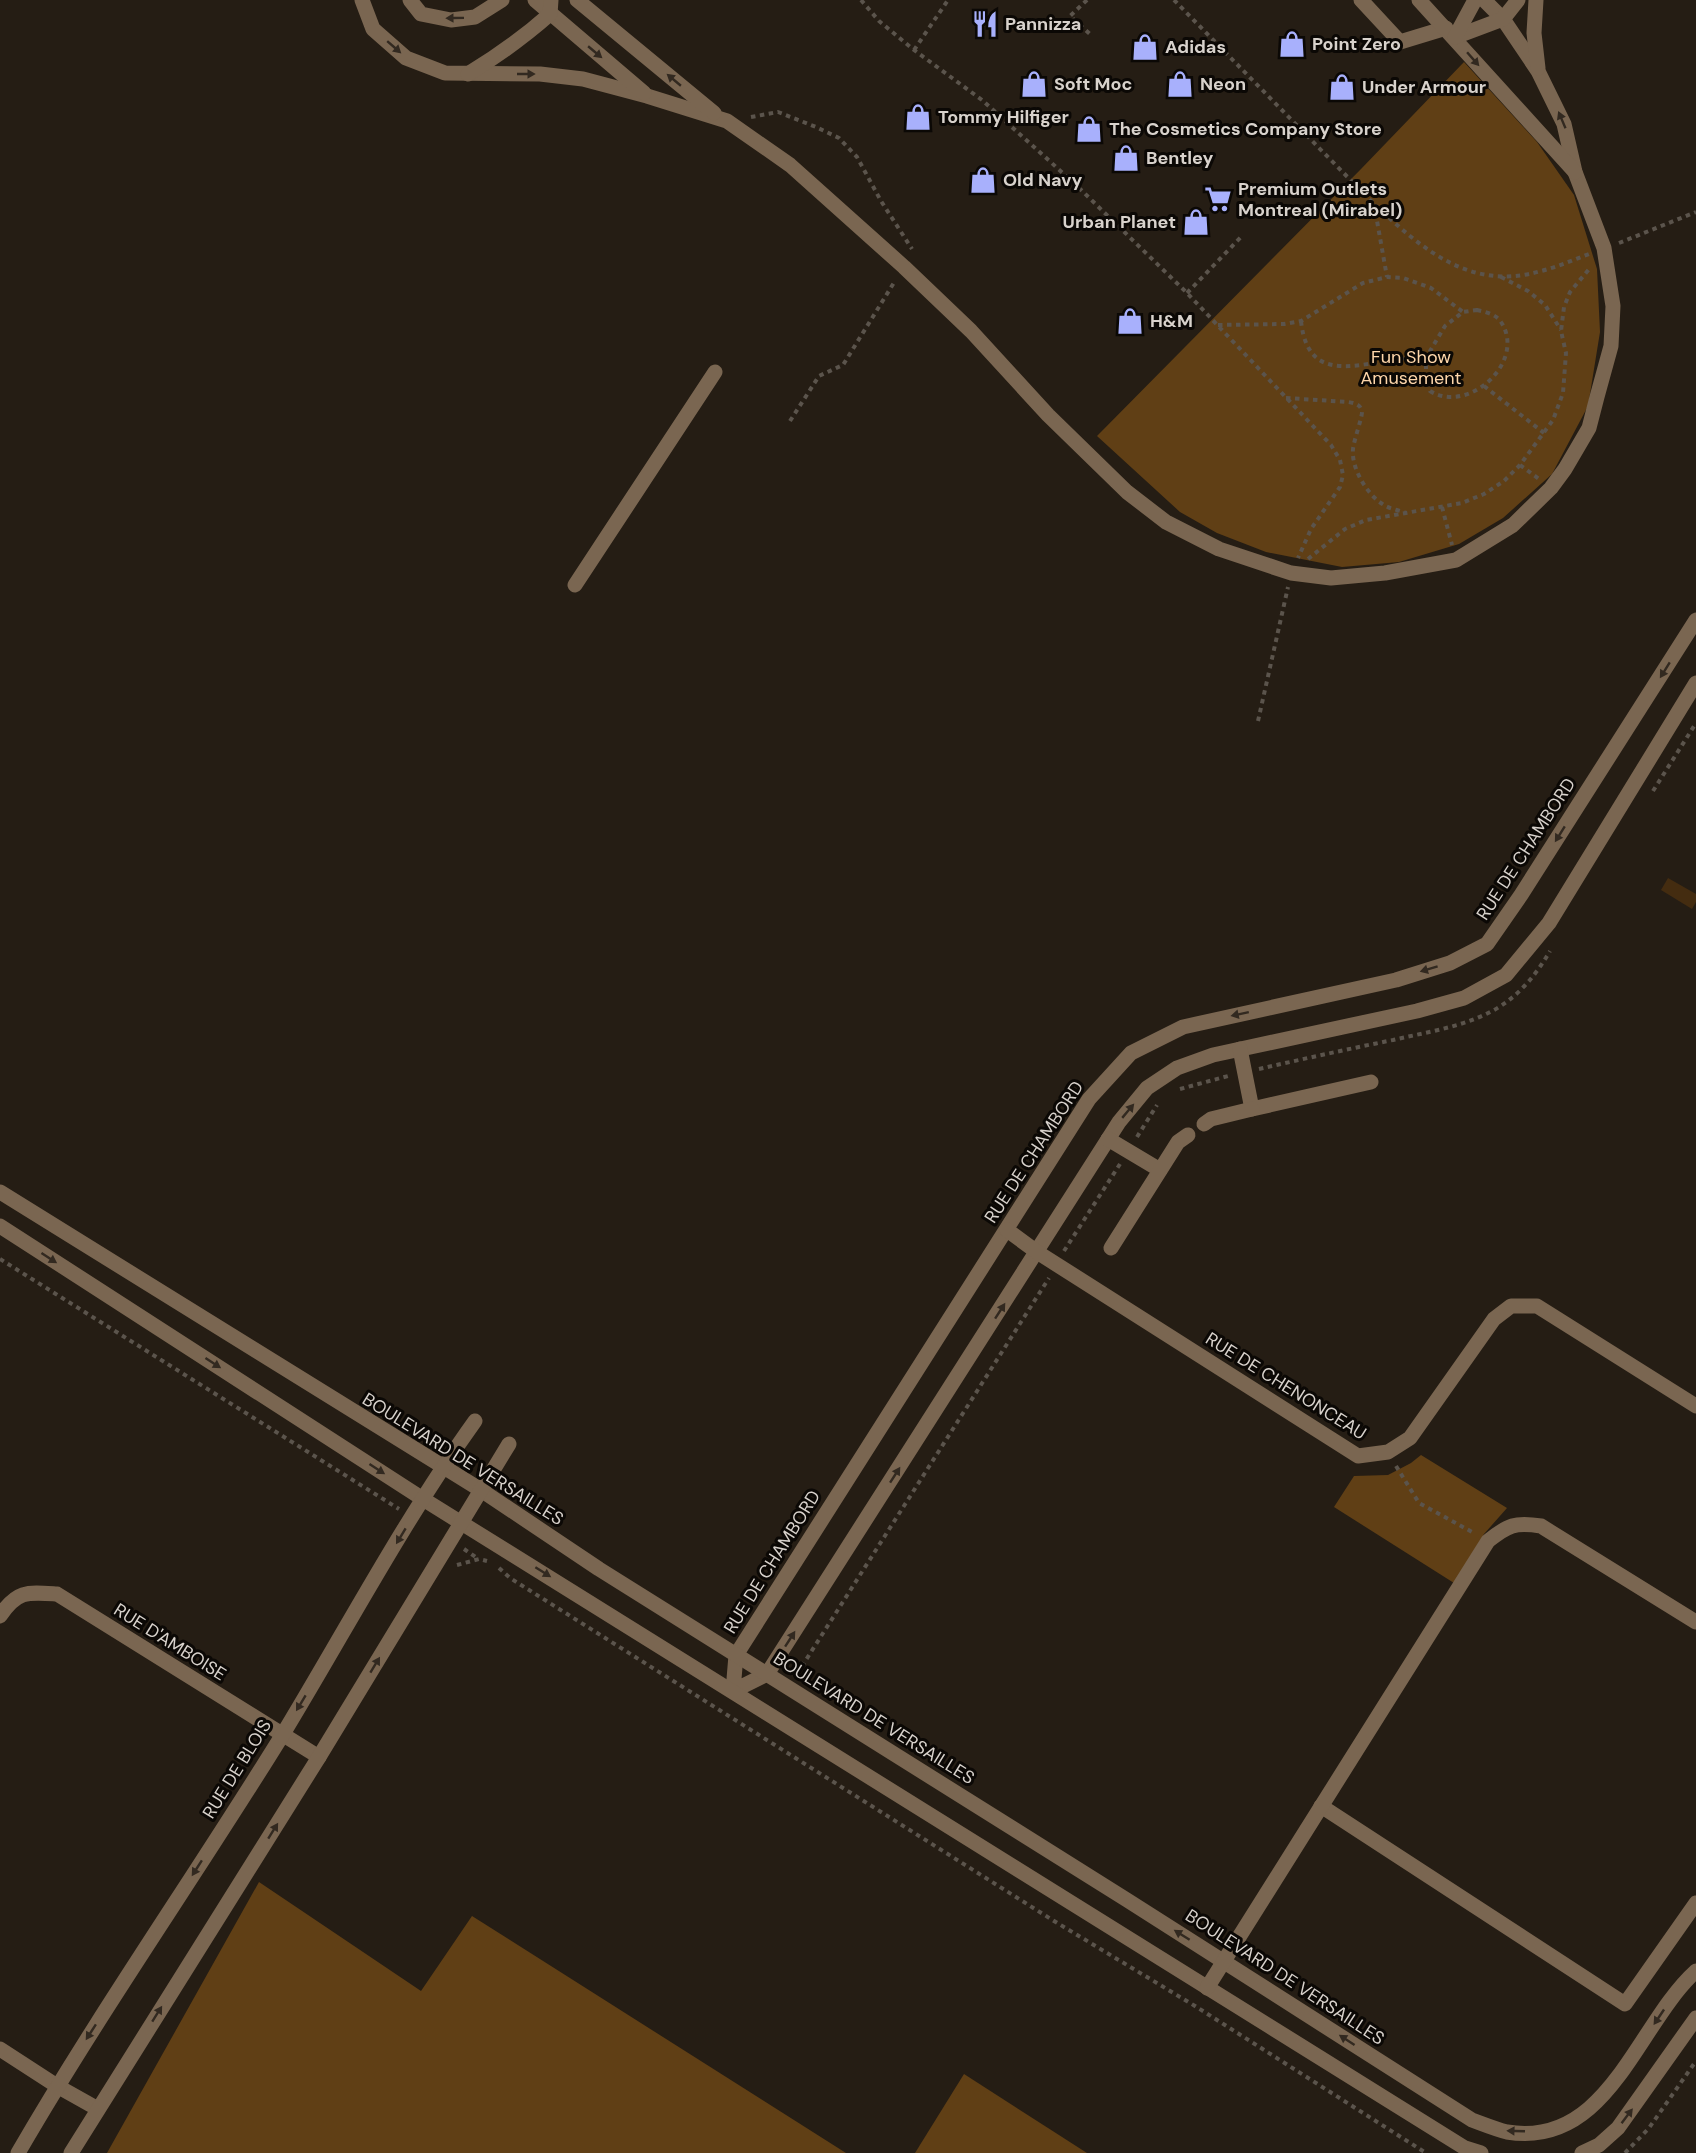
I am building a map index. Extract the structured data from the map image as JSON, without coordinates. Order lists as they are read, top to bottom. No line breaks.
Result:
{"streets":{"street":["RUE DE CHAMBORD","RUE DE CHENONCEAU","BOULEVARD DE VERSAILLES","RUE D'AMBOISE","RUE DE BLOIS"]},"crossings":[["RUE DE CHAMBORD","RUE DE CHENONCEAU"],["RUE DE CHAMBORD","BOULEVARD DE VERSAILLES"],["BOULEVARD DE VERSAILLES","RUE DE BLOIS"],["RUE D'AMBOISE","RUE DE BLOIS"]],"parks":["Fun Show Amusement"],"places":{"restaurant":["Pannizza"],"shop":["Point Zero","Adidas","Soft Moc","Neon","Under Armour","Tommy Hilfiger","The Cosmetics Company Store","Bentley","Old Navy","Urban Planet","H&M"],"supermarket":["Premium Outlets Montreal (Mirabel)"]}}
